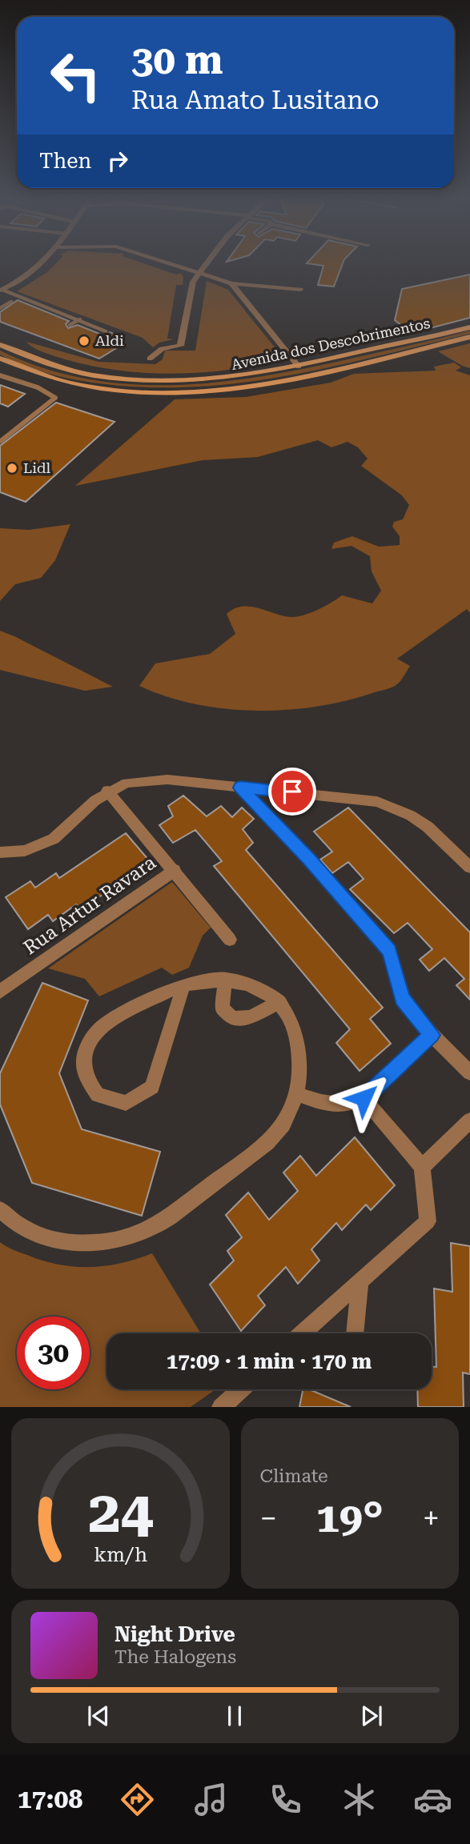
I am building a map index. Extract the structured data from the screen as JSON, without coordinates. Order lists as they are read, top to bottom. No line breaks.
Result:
{"streets":{"main road":["Avenida dos Descobrimentos"],"street":["Rua Artur Ravara"]},"places":["Aldi","Lidl"],"page":{"turn":["30 m","Rua Amato Lusitano"],"then":"Then","limit":"30","trip":"17:09 · 1 min · 170 m","tile":"Climate","heat":["−","19°","+"],"song":["Night Drive","The Halogens"],"tabs":"17:08","gauge":["24","km/h"]}}
